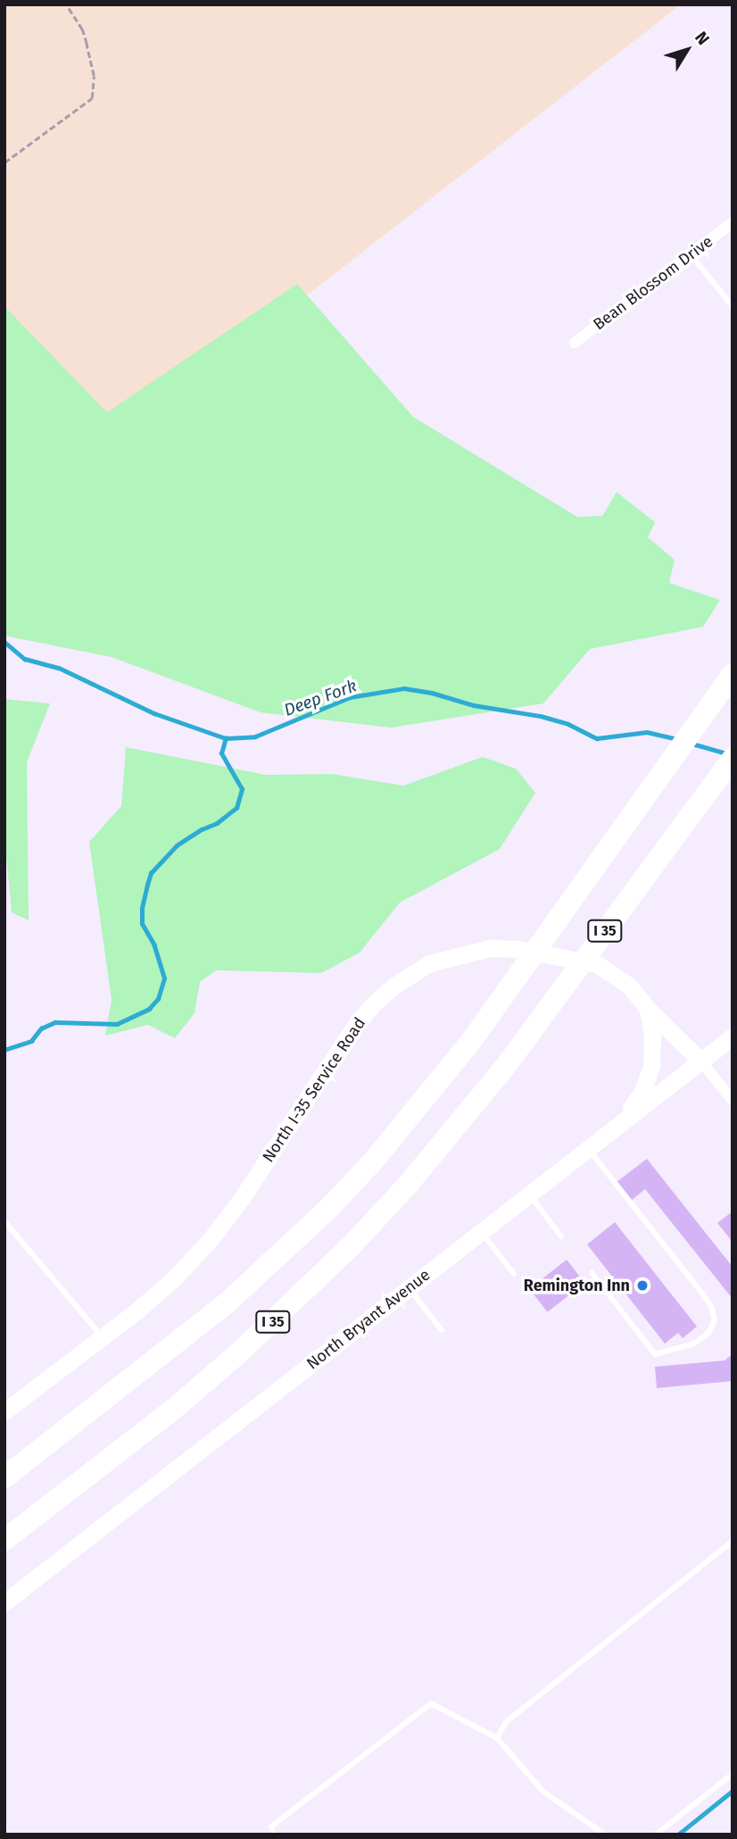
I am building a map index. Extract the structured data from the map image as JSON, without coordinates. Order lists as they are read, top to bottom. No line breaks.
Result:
{"streets":{"highway":["I 35"],"main road":["North I-35 Service Road","North Bryant Avenue"],"street":["Bean Blossom Drive"]},"crossings":[["North I-35 Service Road","North Bryant Avenue"]],"water":["Deep Fork"],"places":["Remington Inn"],"north":"top right"}
